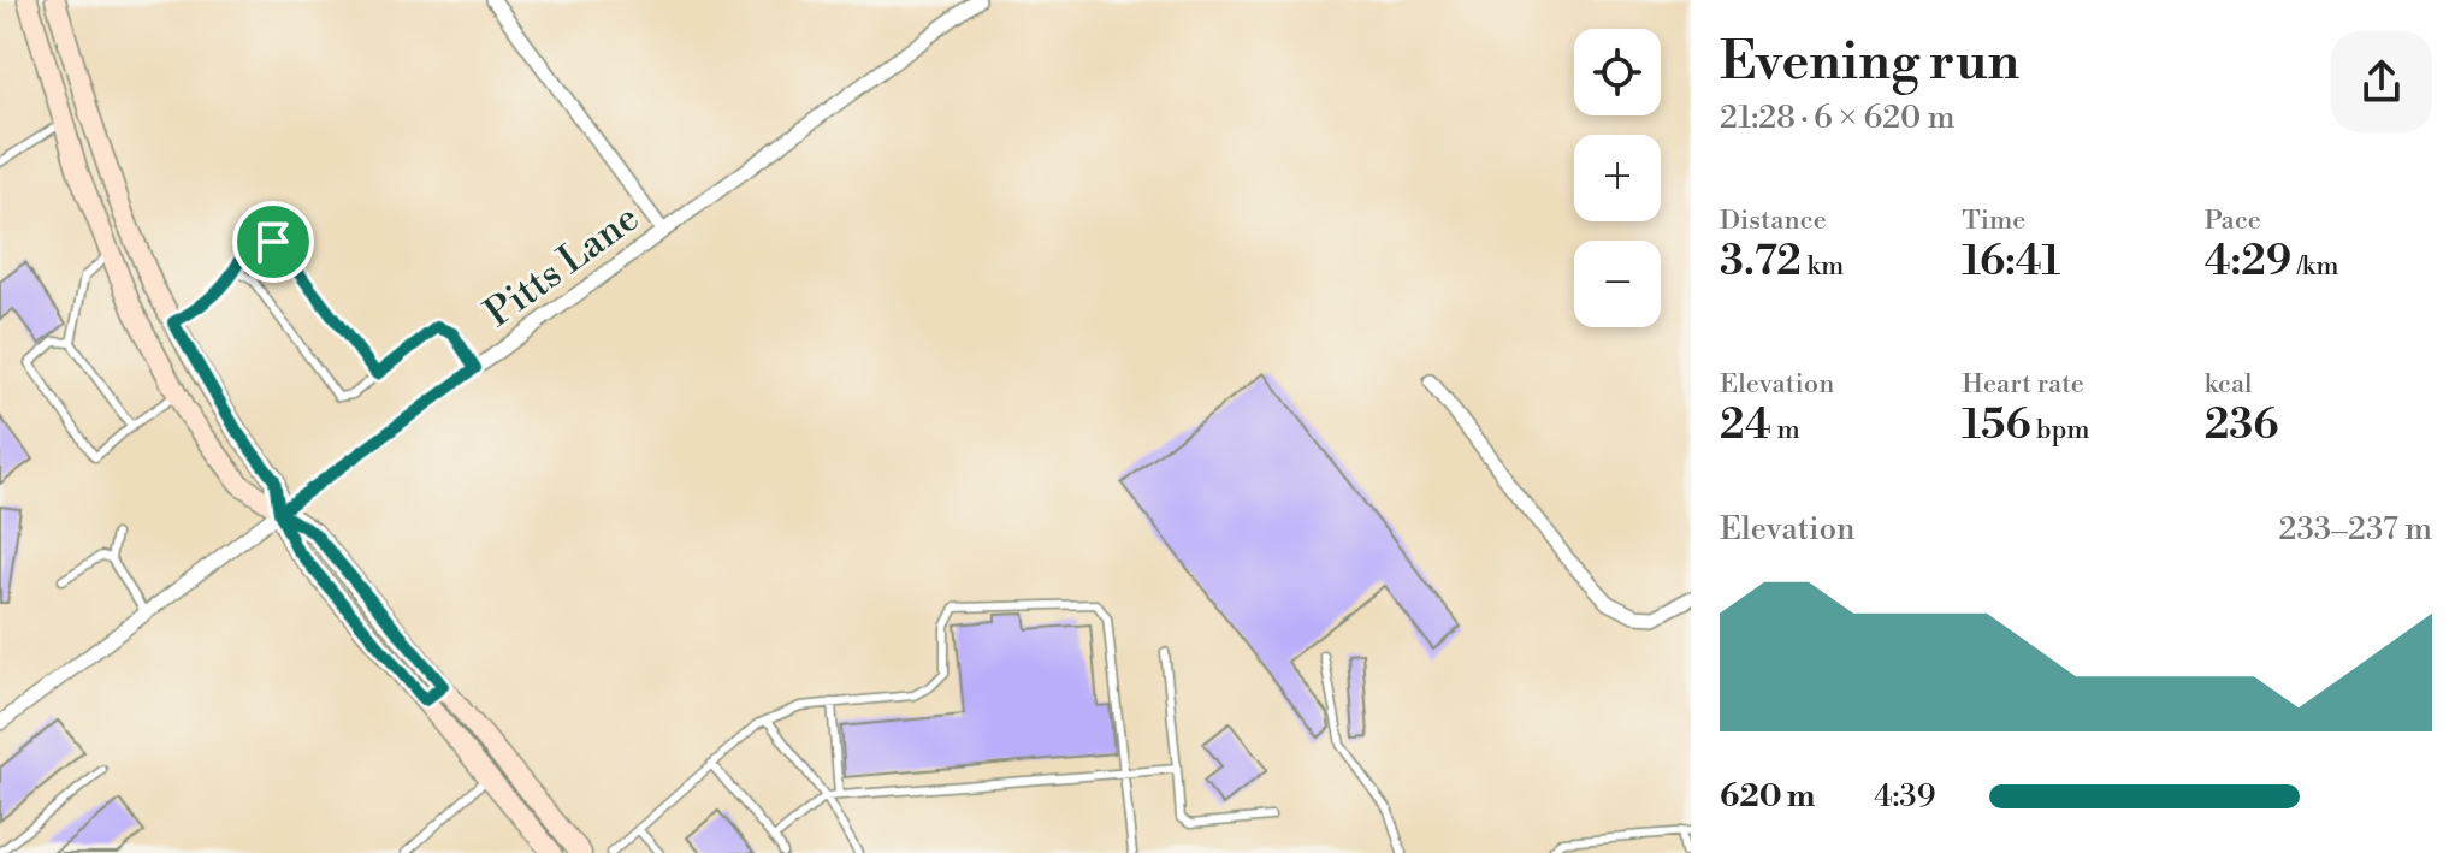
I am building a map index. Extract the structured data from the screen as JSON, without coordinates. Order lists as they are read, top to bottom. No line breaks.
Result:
{"streets":{"street":["Pitts Lane"]},"page":{"heading":["Evening run","21:28 · 6 × 620 m"],"map_buttons":["+","−"],"stats":[["Distance","3.72 km"],["Time","16:41"],["Pace","4:29 /km"],["Elevation","24 m"],["Heart rate","156 bpm"],["kcal","236"]],"chart":["Elevation","233–237 m"],"list":[{"name":"620 m","note":"4:39"}]}}
